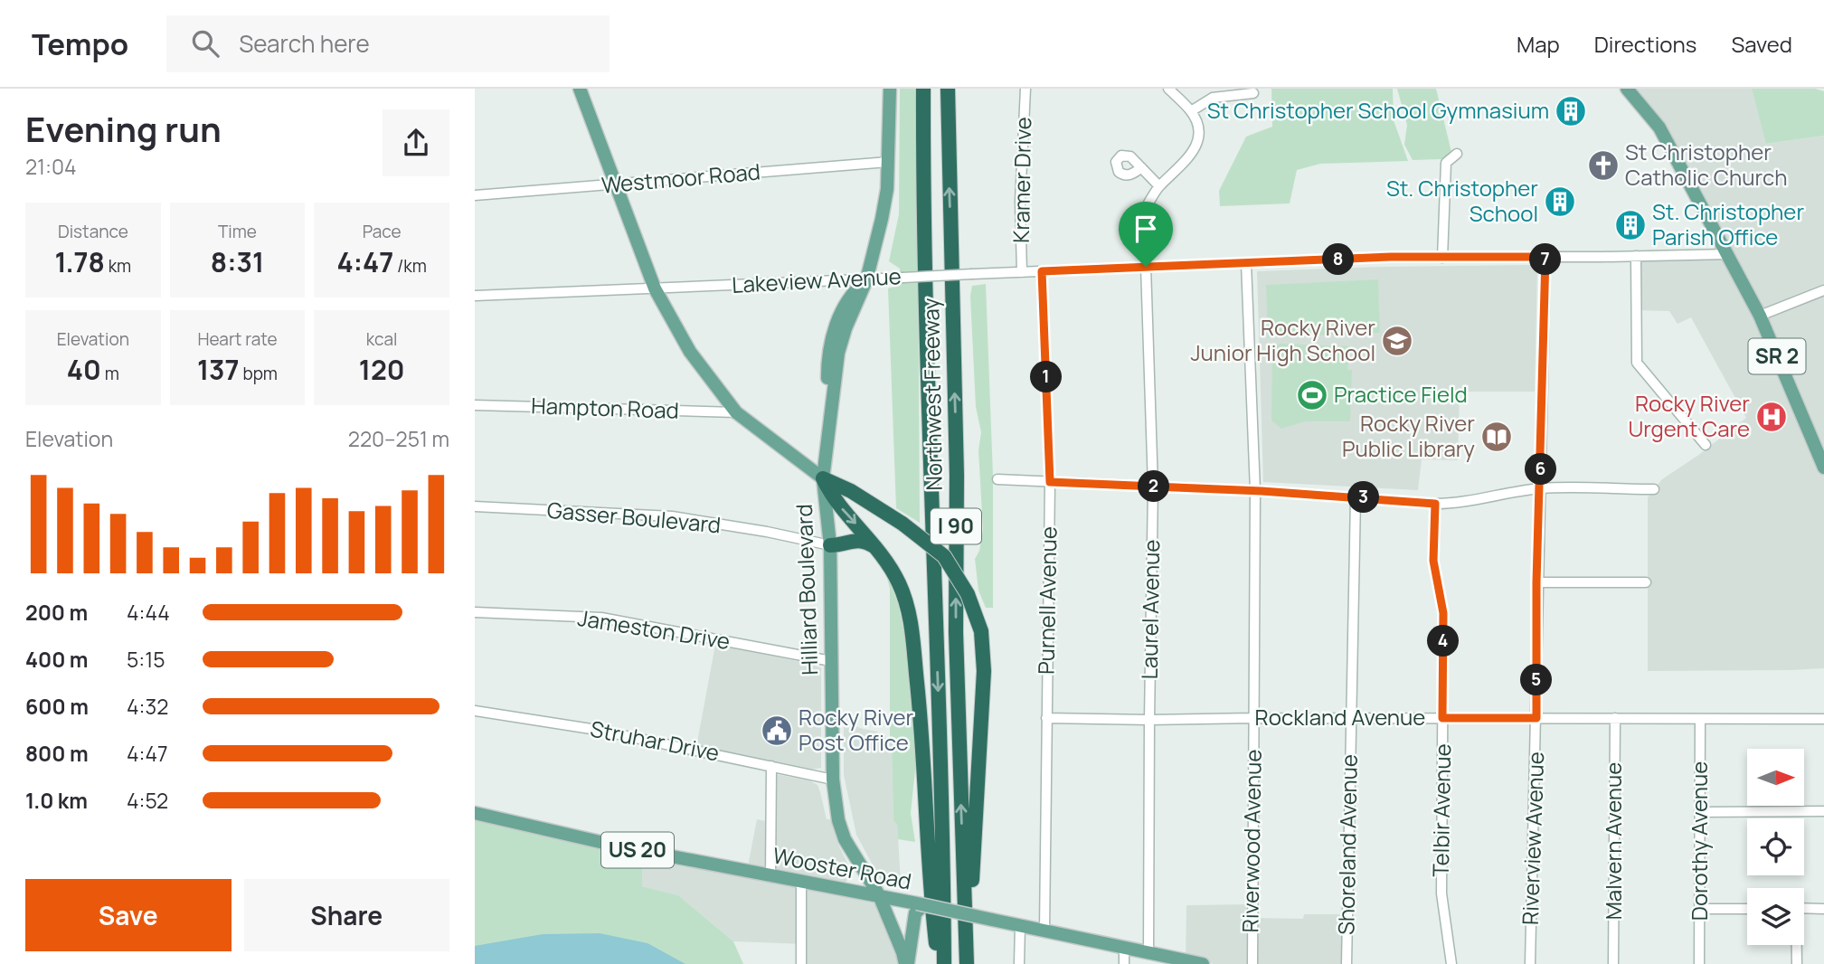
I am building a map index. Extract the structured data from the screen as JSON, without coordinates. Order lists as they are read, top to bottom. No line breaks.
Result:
{"streets":{"highway":["Northwest Freeway","I 90"],"main road":["SR 2","Hilliard Boulevard","US 20","Wooster Road"],"street":["Westmoor Road","Kramer Drive","Lakeview Avenue","Hampton Road","Gasser Boulevard","Purnell Avenue","Laurel Avenue","Jameston Drive","Rockland Avenue","Struhar Drive","Telbir Avenue","Riverview Avenue","Riverwood Avenue","Malvern Avenue","Dorothy Avenue","Shoreland Avenue"]},"crossings":[["Westmoor Road","Hilliard Boulevard"],["Kramer Drive","Lakeview Avenue"],["Lakeview Avenue","SR 2"],["Lakeview Avenue","Hilliard Boulevard"],["Lakeview Avenue","Purnell Avenue"],["Lakeview Avenue","Laurel Avenue"],["Lakeview Avenue","Riverview Avenue"],["Lakeview Avenue","Riverwood Avenue"],["Hampton Road","Hilliard Boulevard"],["Gasser Boulevard","Hilliard Boulevard"],["Hilliard Boulevard","Jameston Drive"],["Hilliard Boulevard","Struhar Drive"],["Hilliard Boulevard","Wooster Road"],["Purnell Avenue","Rockland Avenue"],["Purnell Avenue","Wooster Road"],["Laurel Avenue","Rockland Avenue"],["Laurel Avenue","Wooster Road"],["Rockland Avenue","Telbir Avenue"],["Rockland Avenue","Riverview Avenue"],["Rockland Avenue","Riverwood Avenue"],["Rockland Avenue","Malvern Avenue"],["Rockland Avenue","Dorothy Avenue"],["Rockland Avenue","Shoreland Avenue"]],"places":{"building":["St Christopher School Gymnasium","St. Christopher School","St. Christopher Parish Office"],"church":["St Christopher Catholic Church"],"school or university":["Rocky River Junior High School"],"sports":["Practice Field"],"hospital":["Rocky River Urgent Care"],"library":["Rocky River Public Library"],"public building":["Rocky River Post Office"]},"north":"right","page":{"header":"Tempo","search":"Search here","nav":["Map","Directions","Saved"],"heading":["Evening run","21:04"],"stats":[["Distance","1.78 km"],["Time","8:31"],["Pace","4:47 /km"],["Elevation","40 m"],["Heart rate","137 bpm"],["kcal","120"]],"pins":["7","8","1","6","2","3","4","5"],"chart":["Elevation","220–251 m"],"list":[{"name":"200 m","note":"4:44"},{"name":"400 m","note":"5:15"},{"name":"600 m","note":"4:32"},{"name":"800 m","note":"4:47"},{"name":"1.0 km","note":"4:52"}],"buttons":["Save","Share"]}}
